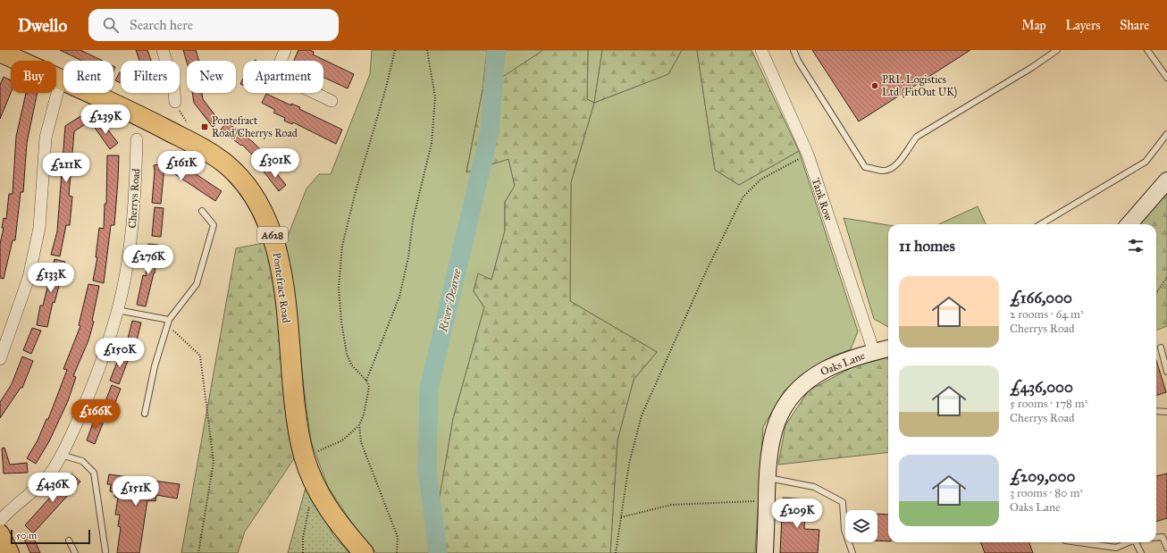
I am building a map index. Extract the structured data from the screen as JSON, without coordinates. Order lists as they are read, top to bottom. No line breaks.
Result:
{"streets":{"highway":["A628","Pontefract Road"],"street":["Cherrys Road","Tank Row","Oaks Lane"]},"crossings":[["Tank Row","Oaks Lane"]],"water":["River Dearne"],"places":{"other":["PRL Logistics Ltd (FitOut UK)"],"transit":["Pontefract Road/Cherrys Road"]},"scale_bar":"50 m","page":{"header":"Dwello","search":"Search here","nav":["Map","Layers","Share"],"chip":["Buy","Rent","Filters","New","Apartment"],"price":["£239K","£301K","£161K","£211K","£276K","£133K","£150K","£166K","£436K","£151K","£209K"],"heading":"11 homes","list":[{"name":"£166,000","note":"2 rooms · 64 m² · Cherrys Road"},{"name":"£436,000","note":"5 rooms · 178 m² · Cherrys Road"},{"name":"£209,000","note":"3 rooms · 80 m² · Oaks Lane"}],"scale":"50 m"}}
